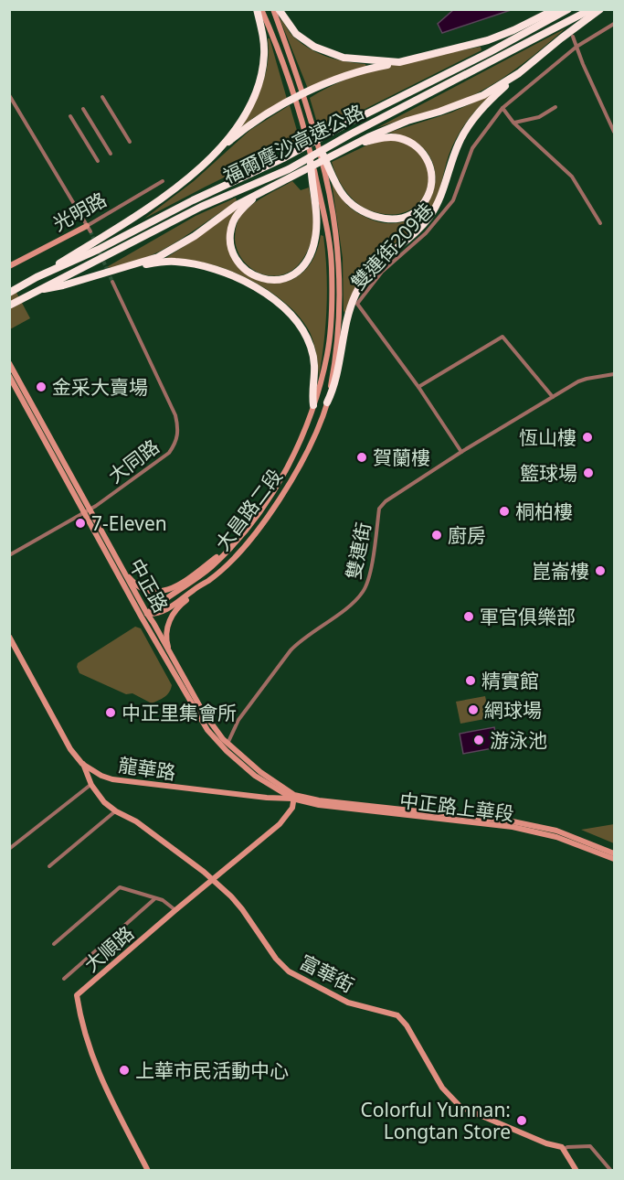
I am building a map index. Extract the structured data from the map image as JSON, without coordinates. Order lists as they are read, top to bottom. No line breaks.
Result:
{"streets":{"highway":["福爾摩沙高速公路"],"main road":["光明路","大昌路二段","中正路","龍華路","中正路上華段","大順路","富華街"],"street":["雙連街209巷","大同路","雙連街"]},"crossings":[["雙連街209巷","雙連街"],["大同路","中正路"],["大昌路二段","中正路"],["雙連街","中正路"],["中正路","龍華路"],["中正路","中正路上華段"],["中正路","大順路"],["龍華路","中正路上華段"],["龍華路","大順路"],["龍華路","富華街"],["中正路上華段","大順路"],["大順路","富華街"]],"places":["金采大賣場","恆山樓","賀蘭樓","籃球場","桐柏樓","7-Eleven","廚房","崑崙樓","軍官俱樂部","精實館","網球場","中正里集會所","游泳池","上華市民活動中心","Colorful Yunnan: Longtan Store"]}
